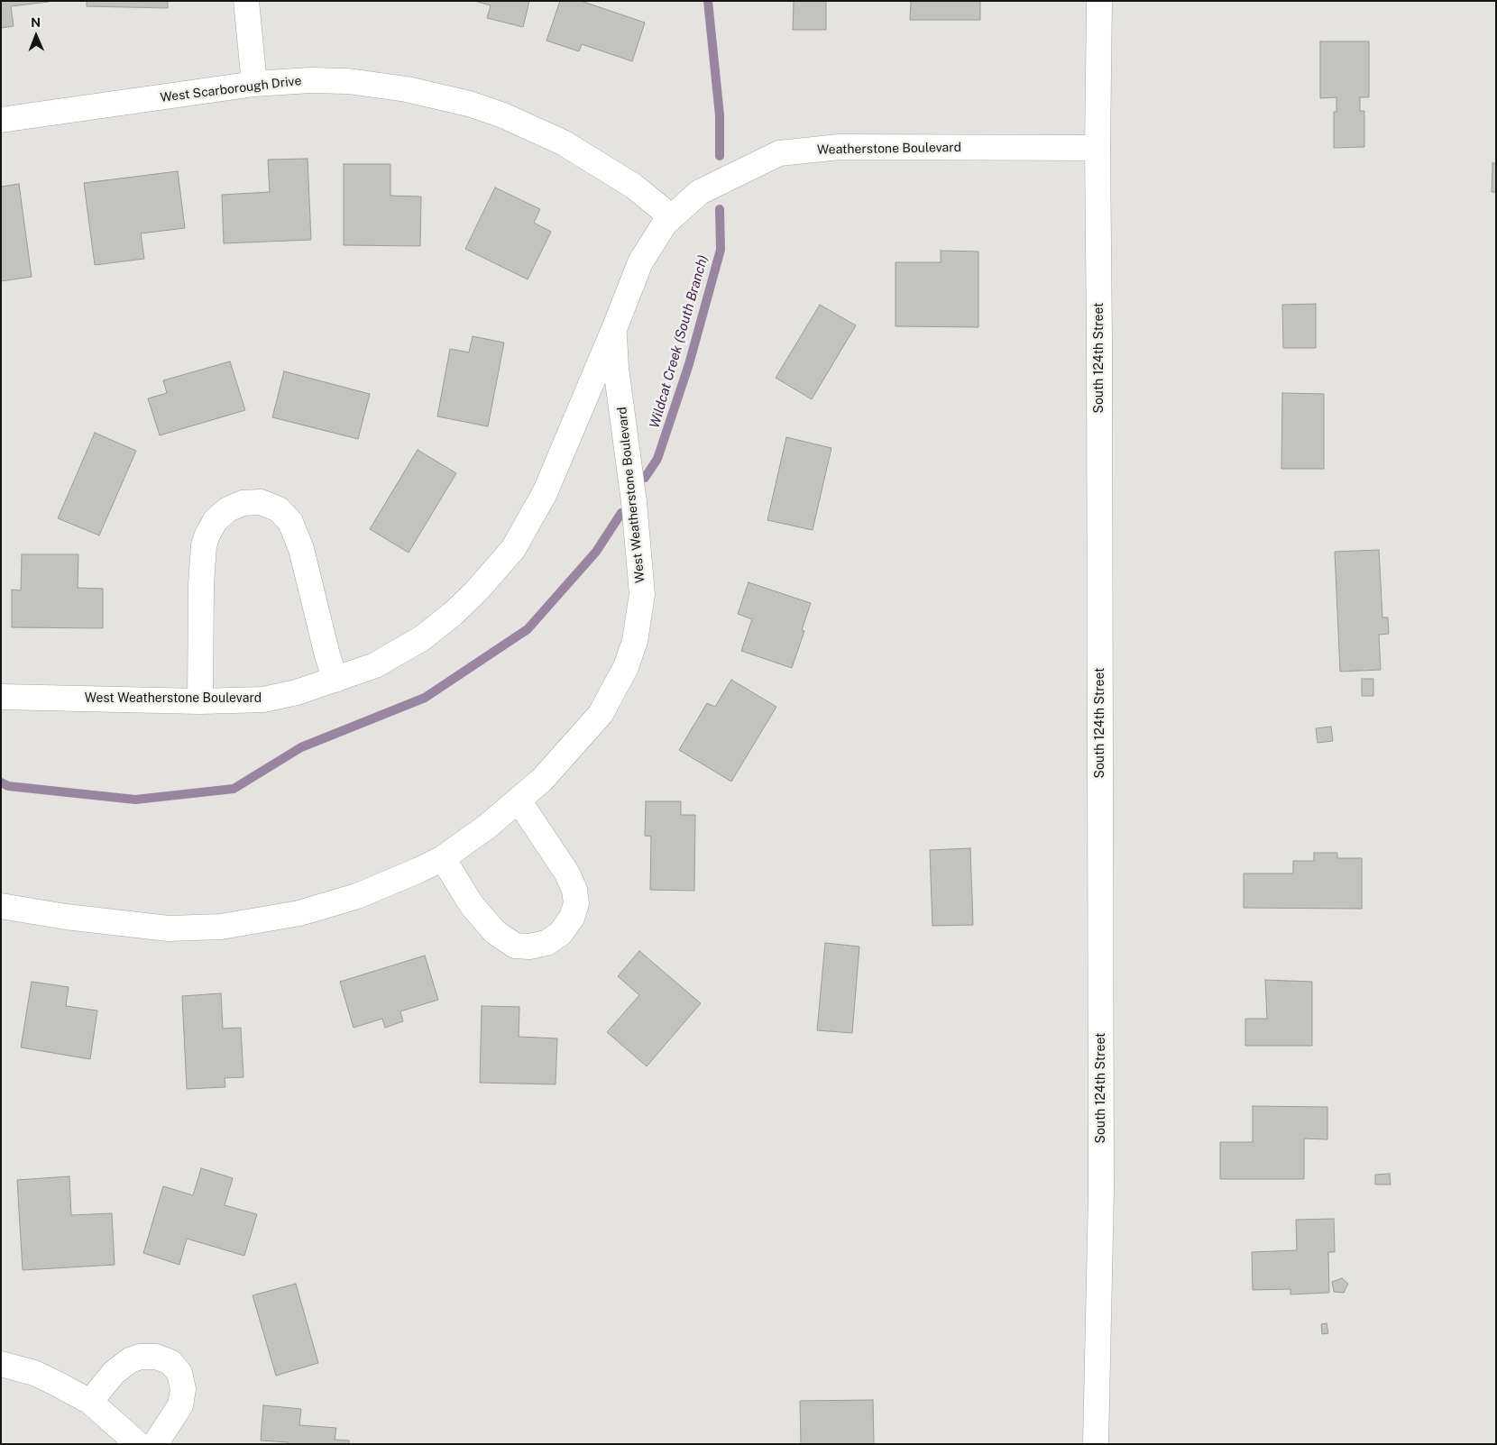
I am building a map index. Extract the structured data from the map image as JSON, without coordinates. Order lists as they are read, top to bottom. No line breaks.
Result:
{"streets":{"street":["West Scarborough Drive","Weatherstone Boulevard","South 124th Street","West Weatherstone Boulevard"]},"crossings":[["West Scarborough Drive","Weatherstone Boulevard"],["West Scarborough Drive","West Weatherstone Boulevard"],["Weatherstone Boulevard","South 124th Street"],["Weatherstone Boulevard","West Weatherstone Boulevard"]],"water":["Wildcat Creek (South Branch)"],"north":"top"}
